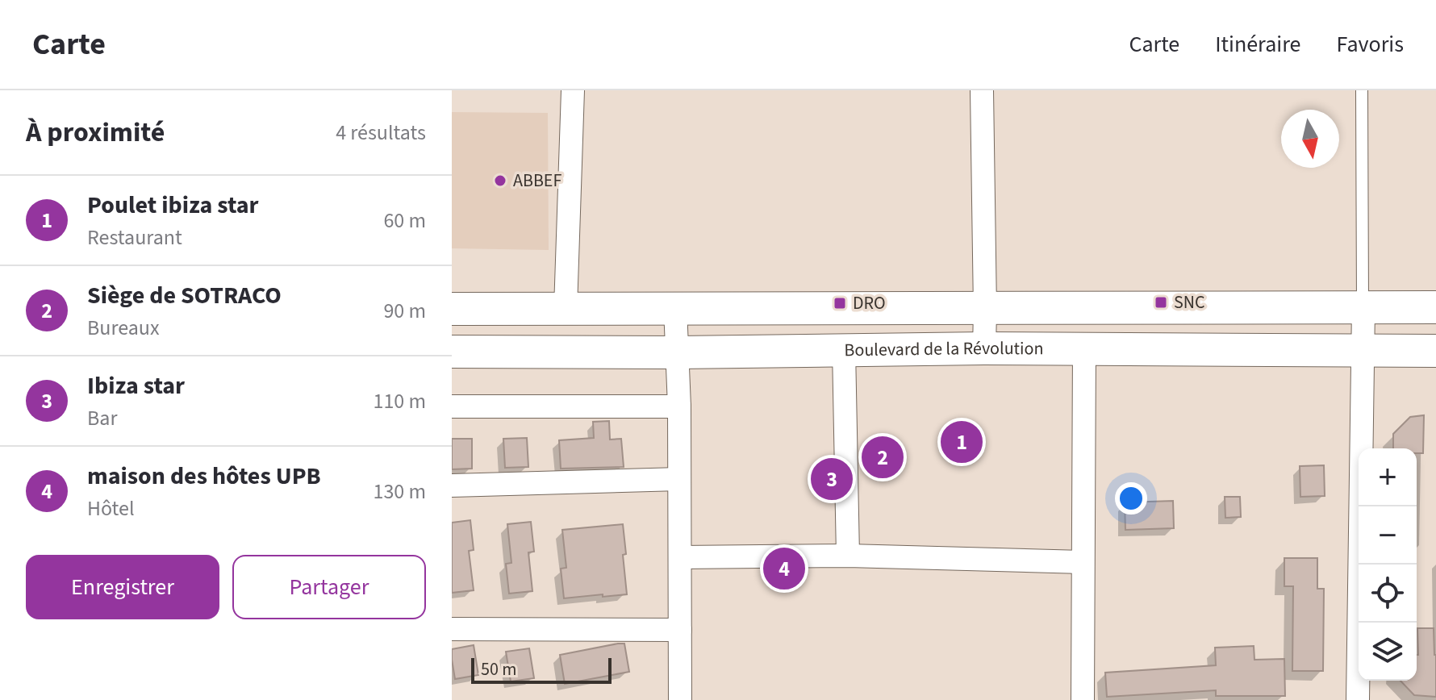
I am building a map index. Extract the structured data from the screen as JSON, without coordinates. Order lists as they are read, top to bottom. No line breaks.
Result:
{"streets":{"main road":["Boulevard de la Révolution"]},"places":{"other":["ABBEF"],"transit":["SNC","DRO"]},"scale_bar":"50 m","north":"bottom","page":{"header":"Carte","nav":["Carte","Itinéraire","Favoris"],"heading":["À proximité","4 résultats"],"list":[{"mark":"1","name":"Poulet ibiza star","note":"Restaurant","value":"60 m"},{"mark":"2","name":"Siège de SOTRACO","note":"Bureaux","value":"90 m"},{"mark":"3","name":"Ibiza star","note":"Bar","value":"110 m"},{"mark":"4","name":"maison des hôtes UPB","note":"Hôtel","value":"130 m"}],"pins":["1","2","3","4"],"map_buttons":["+","−"],"buttons":["Enregistrer","Partager"],"scale":"50 m"}}
